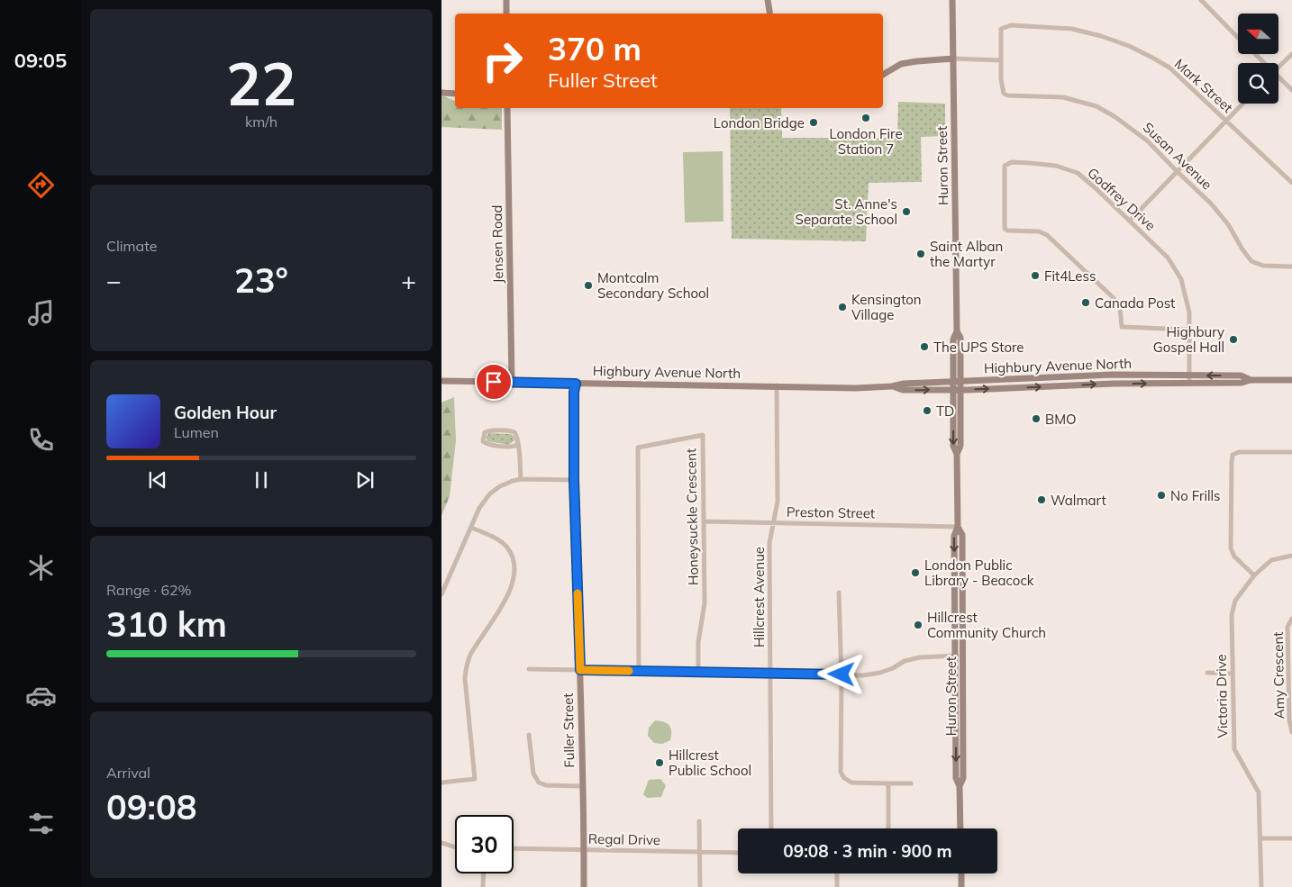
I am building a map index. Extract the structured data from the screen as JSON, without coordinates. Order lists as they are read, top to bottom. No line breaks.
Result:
{"streets":{"main road":["Huron Street","Jensen Road","Highbury Avenue North","Fuller Street"],"street":["Mark Street","Susan Avenue","Godfrey Drive","Preston Street","Honeysuckle Crescent","Hillcrest Avenue","Amy Crescent","Victoria Drive","Regal Drive"]},"crossings":[["Mark Street","Susan Avenue"],["Huron Street","Highbury Avenue North"],["Huron Street","Preston Street"],["Godfrey Drive","Highbury Avenue North"],["Jensen Road","Highbury Avenue North"],["Highbury Avenue North","Hillcrest Avenue"],["Highbury Avenue North","Fuller Street"],["Preston Street","Honeysuckle Crescent"],["Preston Street","Hillcrest Avenue"],["Fuller Street","Regal Drive"]],"places":["London Fire Station 7","London Bridge","St. Anne's Separate School","Saint Alban the Martyr","Fit4Less","Montcalm Secondary School","Canada Post","Kensington Village","Highbury Gospel Hall","The UPS Store","TD","BMO","No Frills","Walmart","London Public Library - Beacock","Hillcrest Community Church","Hillcrest Public School"],"north":"left","page":{"tabs":"09:05","tile":[["22","km/h"],"Climate",["Range · 62%","310 km"],["Arrival","09:08"]],"turn":["370 m","Fuller Street"],"heat":["−","23°","+"],"song":["Golden Hour","Lumen"],"limit":"30","trip":"09:08 · 3 min · 900 m"}}
